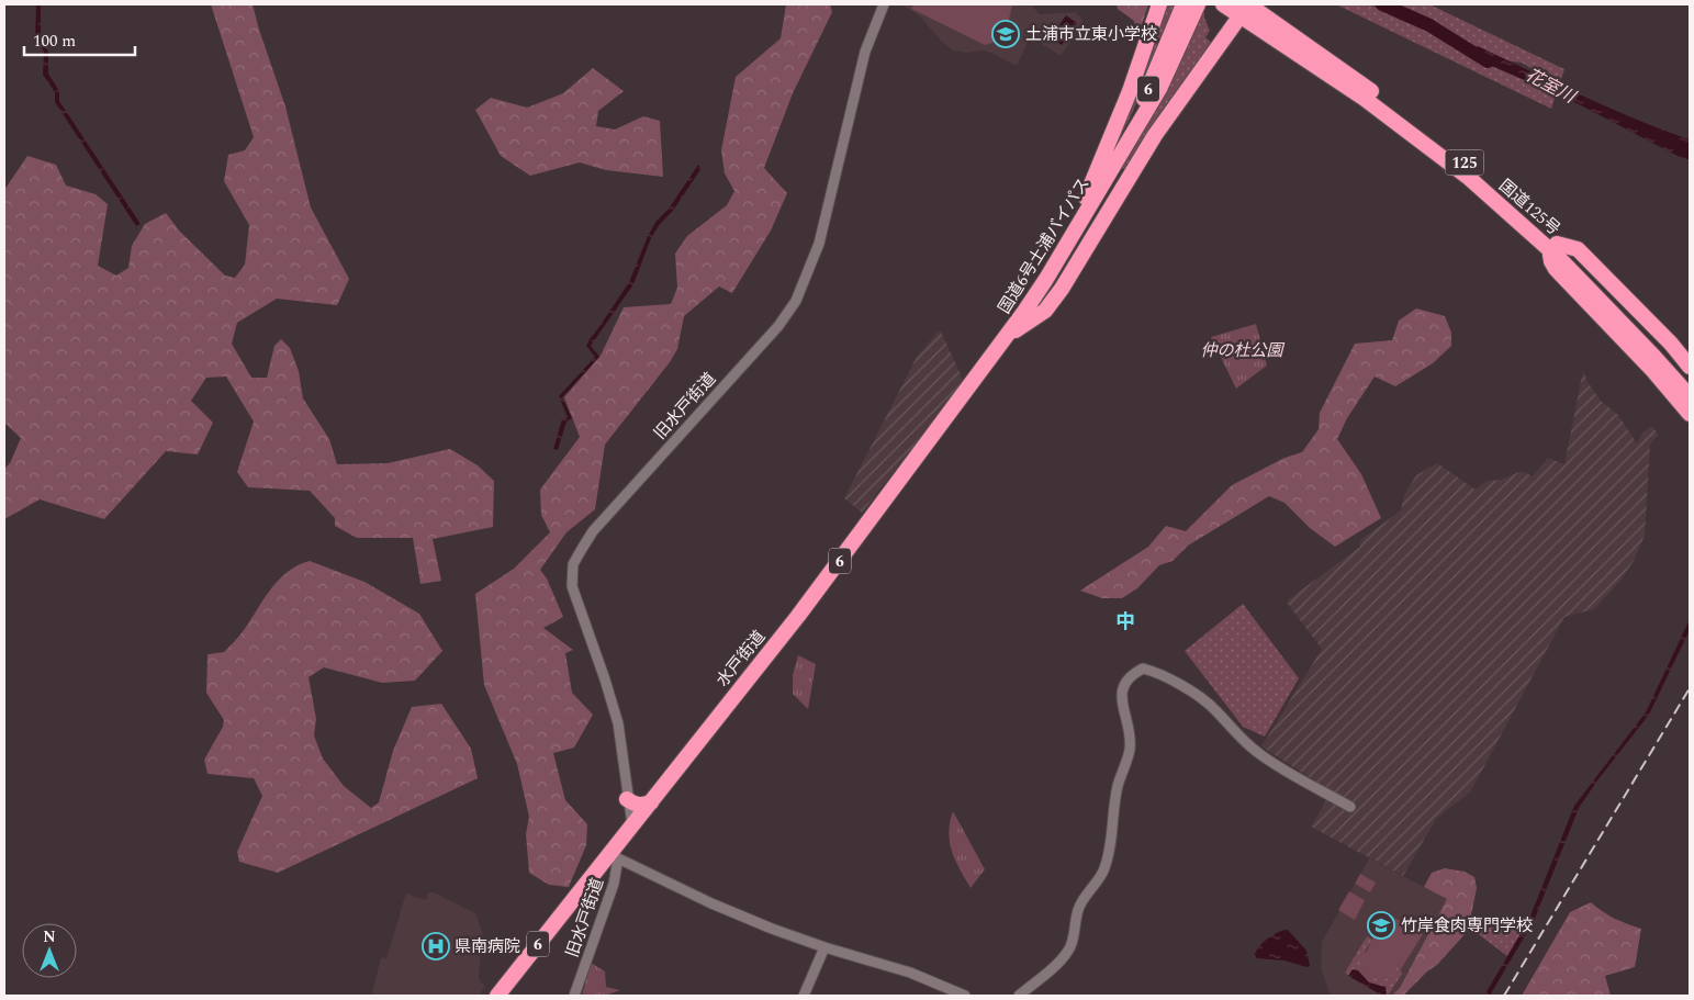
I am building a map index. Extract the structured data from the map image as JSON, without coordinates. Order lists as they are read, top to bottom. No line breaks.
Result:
{"streets":{"highway":["6","125","国道125号","国道6号土浦バイパス","水戸街道"],"street":["旧水戸街道"]},"crossings":[["国道6号土浦バイパス","水戸街道"],["旧水戸街道","水戸街道"]],"districts":["中"],"water":["花室川"],"parks":["仲の杜公園"],"places":{"school or university":["土浦市立東小学校","竹岸食肉専門学校"],"hospital":["県南病院"]},"scale_bar":"100 m","north":"top"}
